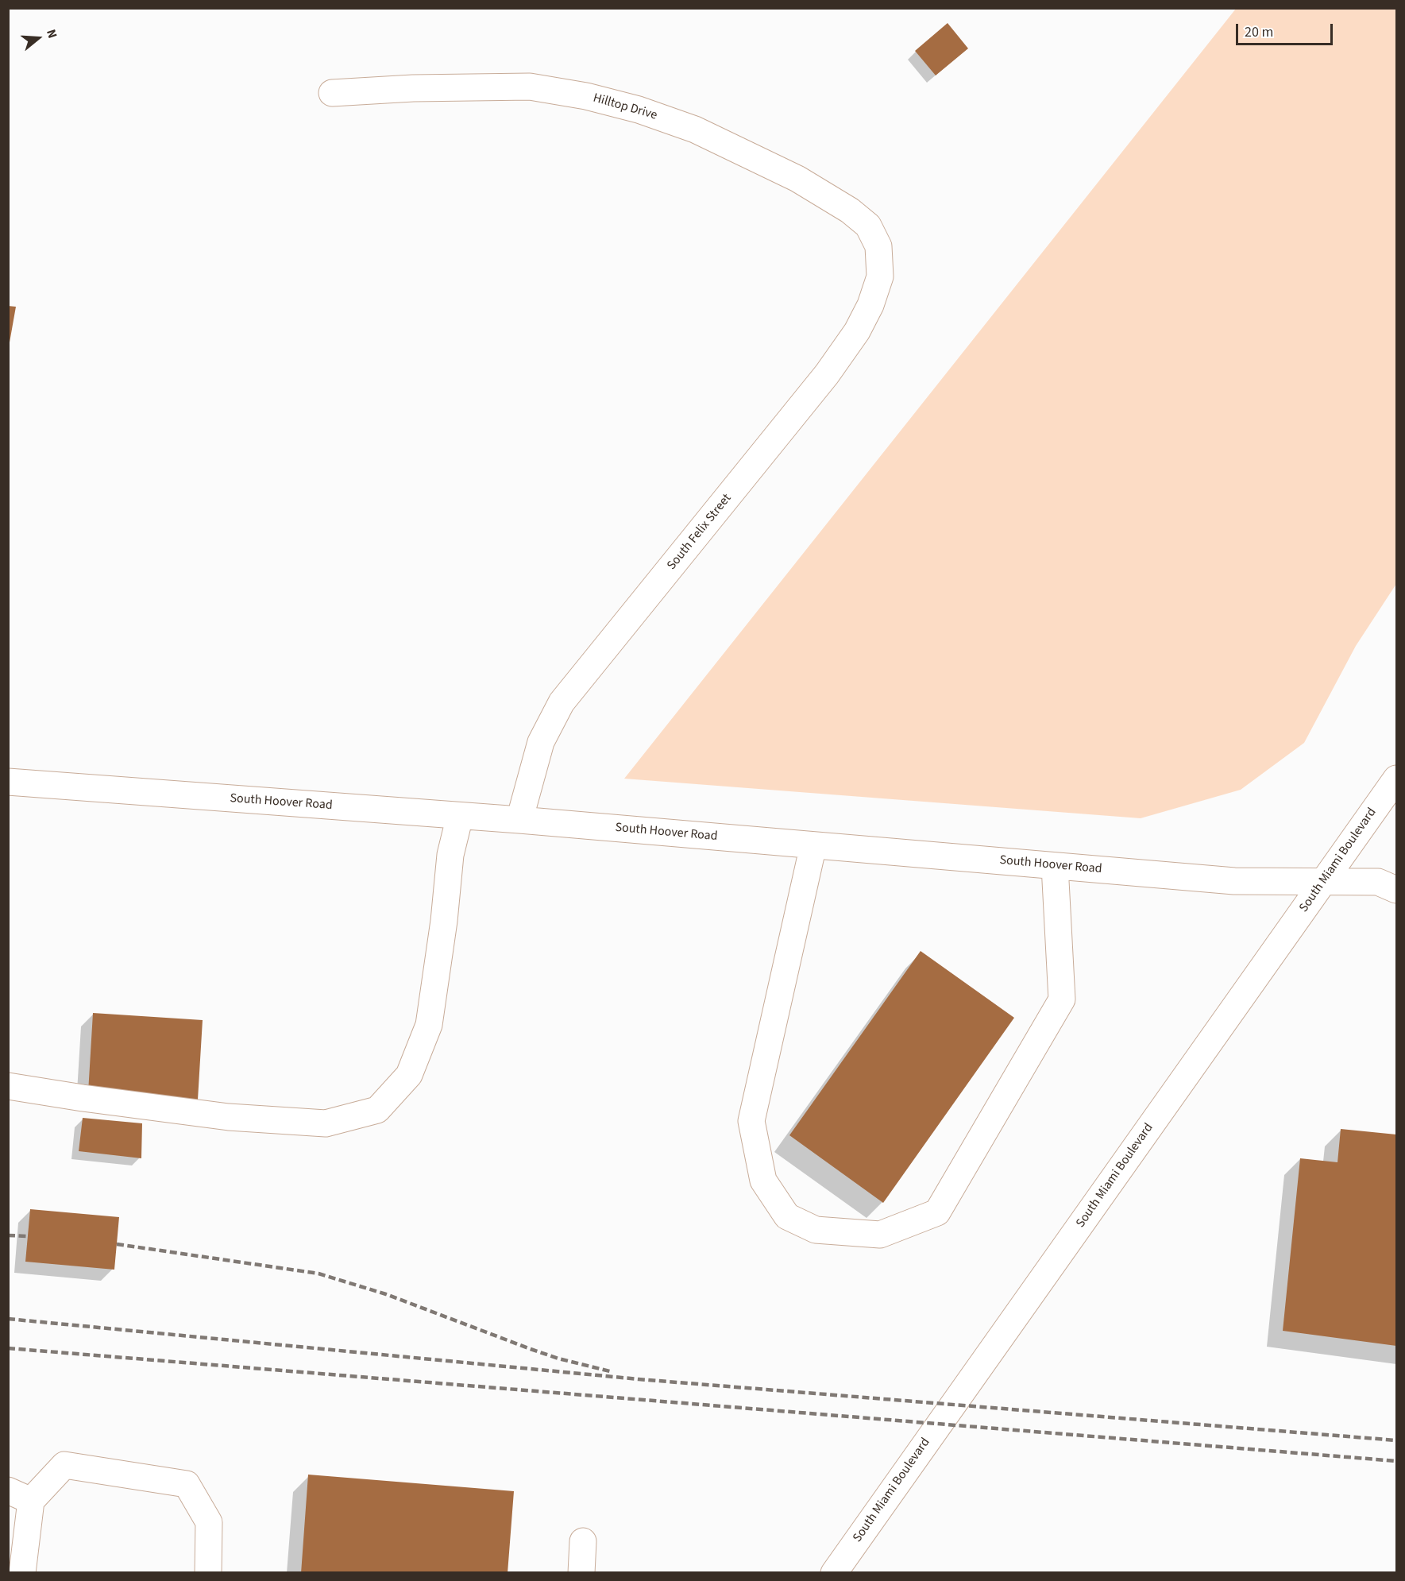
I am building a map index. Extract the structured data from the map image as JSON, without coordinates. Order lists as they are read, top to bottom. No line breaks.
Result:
{"streets":{"street":["Hilltop Drive","South Felix Street","South Hoover Road","South Miami Boulevard"]},"crossings":[["Hilltop Drive","South Felix Street"],["South Felix Street","South Hoover Road"],["South Hoover Road","South Miami Boulevard"]],"scale_bar":"20 m","north":"right"}
